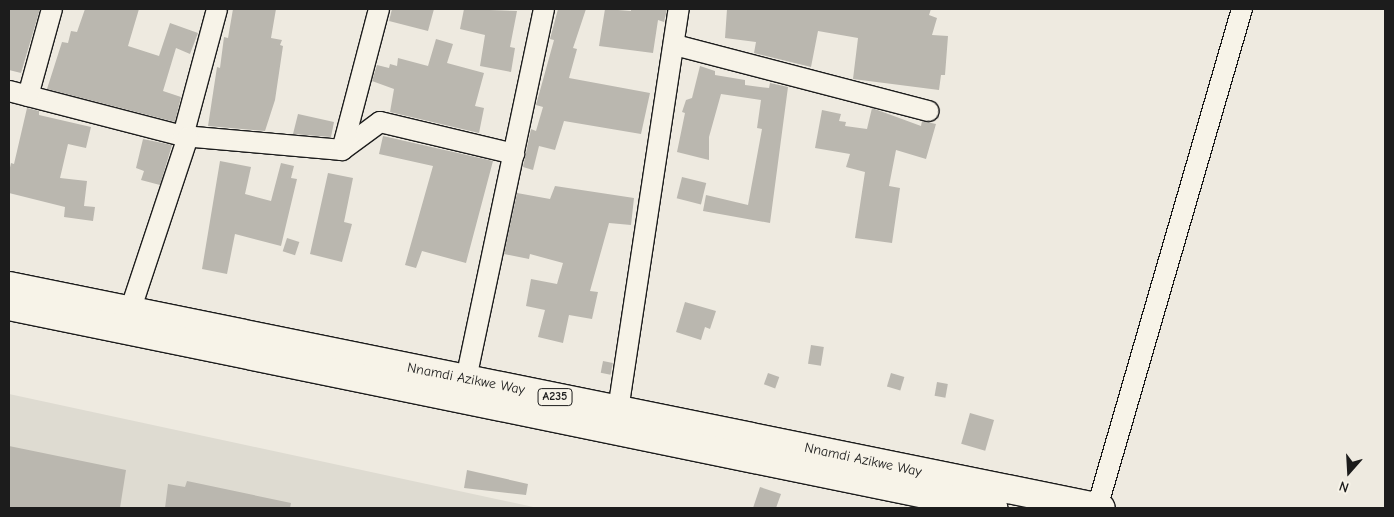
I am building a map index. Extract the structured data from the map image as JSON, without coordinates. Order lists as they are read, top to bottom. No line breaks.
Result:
{"streets":{"highway":["Nnamdi Azikwe Way","A235"]},"north":"bottom"}
